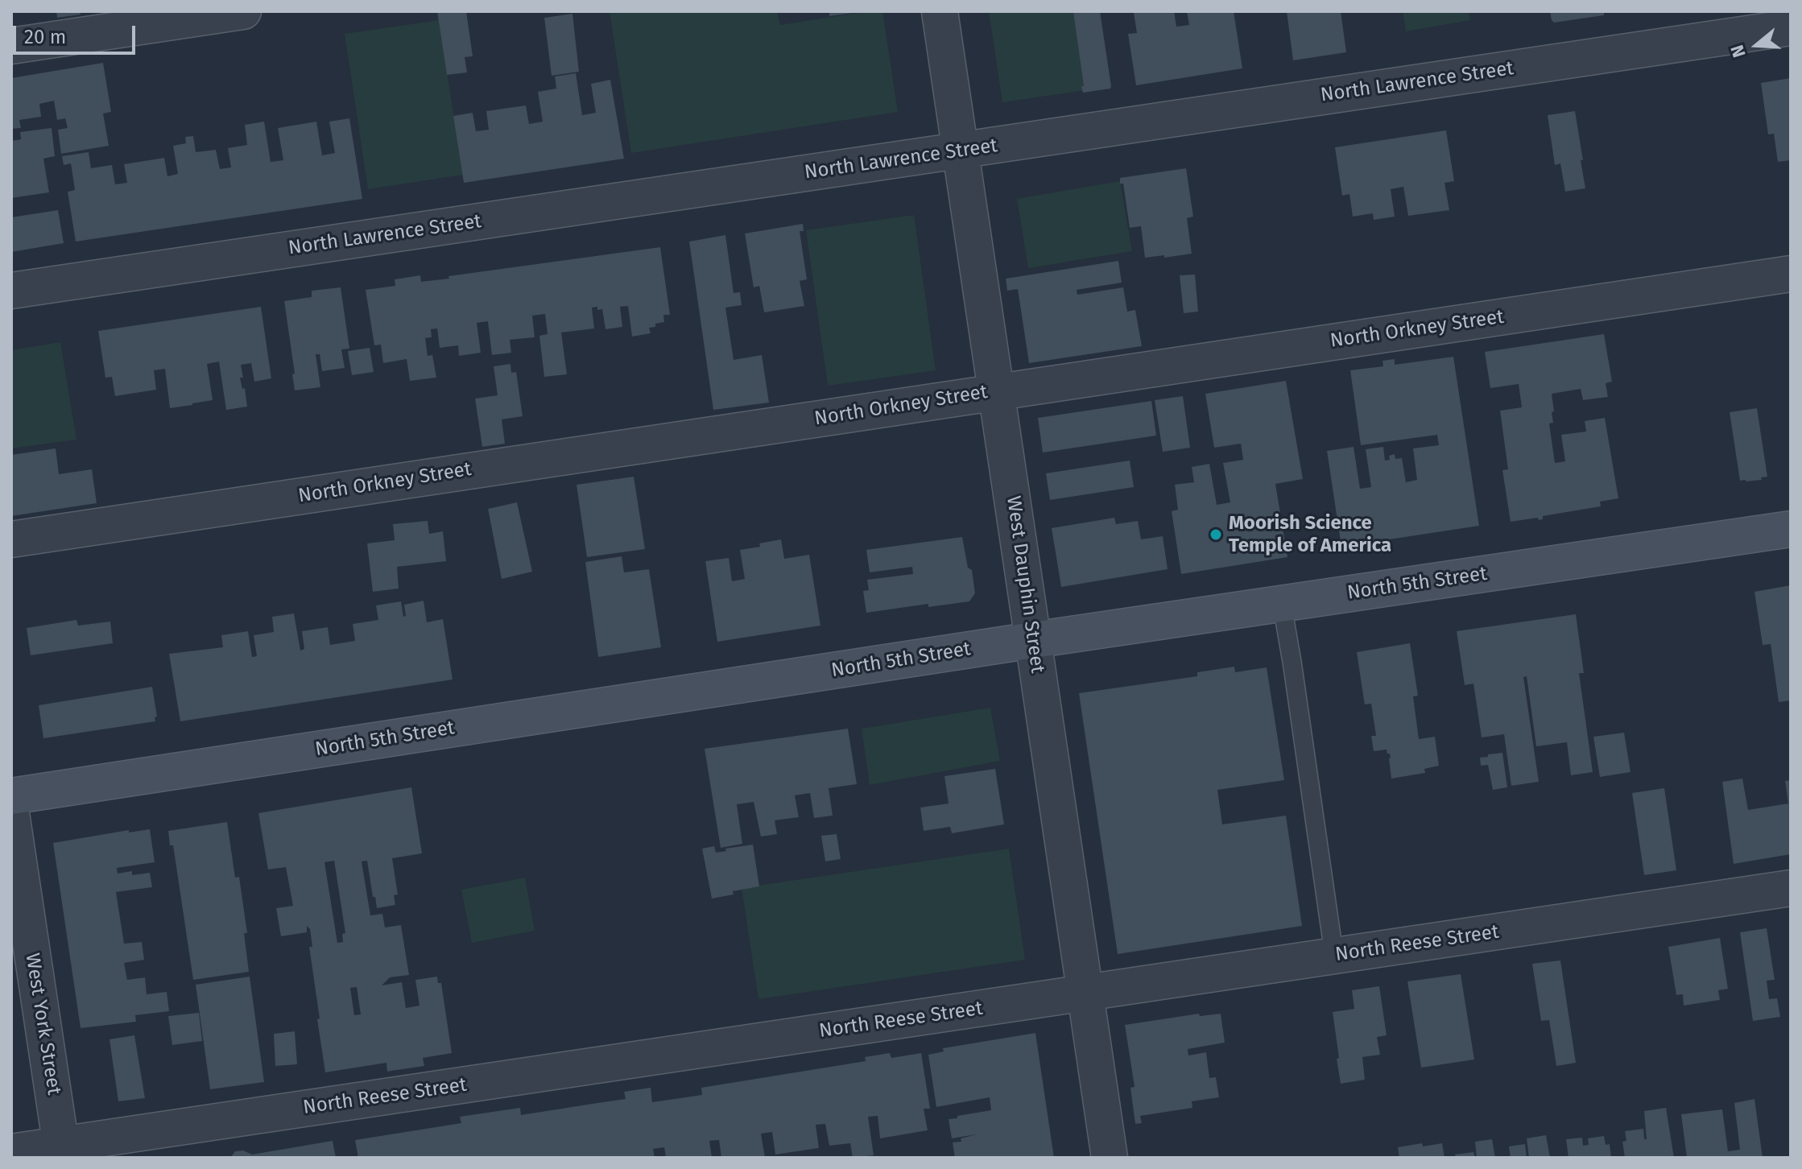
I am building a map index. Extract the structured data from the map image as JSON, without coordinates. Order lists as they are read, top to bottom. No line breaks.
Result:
{"streets":{"main road":["North 5th Street"],"street":["North Lawrence Street","North Orkney Street","West Dauphin Street","North Reese Street","West York Street"]},"crossings":[["North Lawrence Street","West Dauphin Street"],["North Orkney Street","West Dauphin Street"],["North 5th Street","West Dauphin Street"],["West Dauphin Street","North Reese Street"],["North Reese Street","West York Street"]],"places":["Moorish Science Temple of America"],"scale_bar":"20 m","north":"left"}
